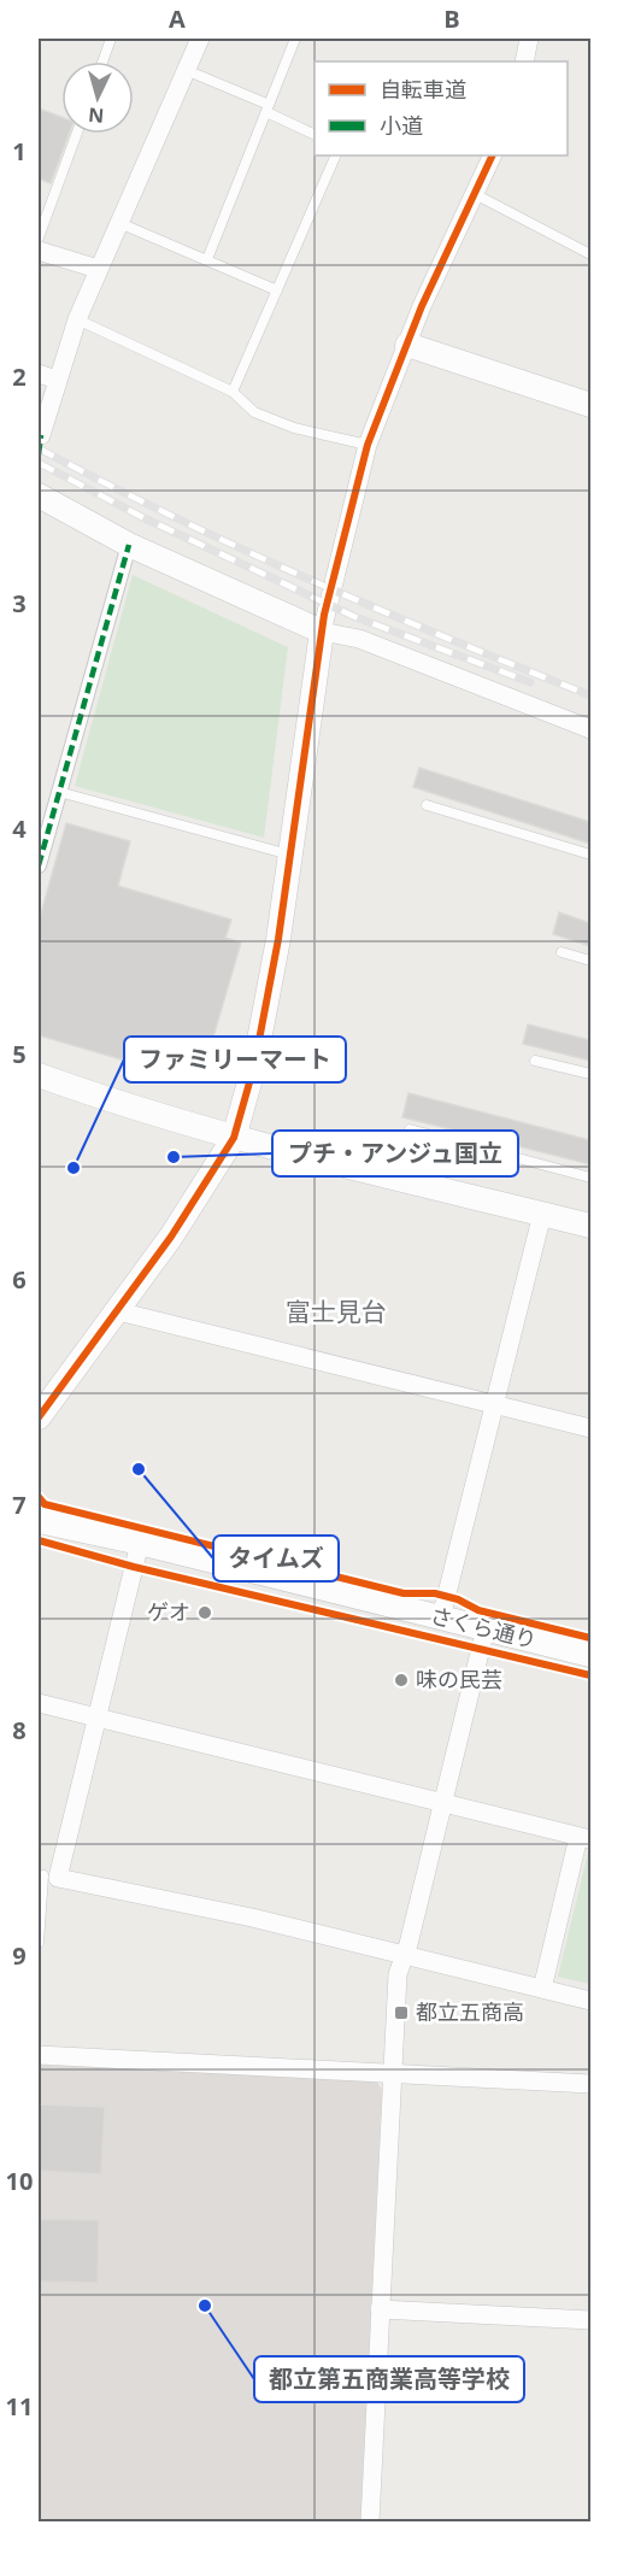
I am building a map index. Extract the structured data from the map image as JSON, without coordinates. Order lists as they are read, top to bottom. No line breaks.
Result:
{"streets":{"street":["さくら通り"]},"districts":["富士見台"],"places":{"other":["プチ・アンジュ国立","ファミリーマート","タイムズ","ゲオ","味の民芸","都立第五商業高等学校"],"transit":["都立五商高"]},"legend":["自転車道","小道"],"north":"bottom","grid":{"columns":["A","B"],"rows":["1","2","3","4","5","6","7","8","9","10","11"]}}
